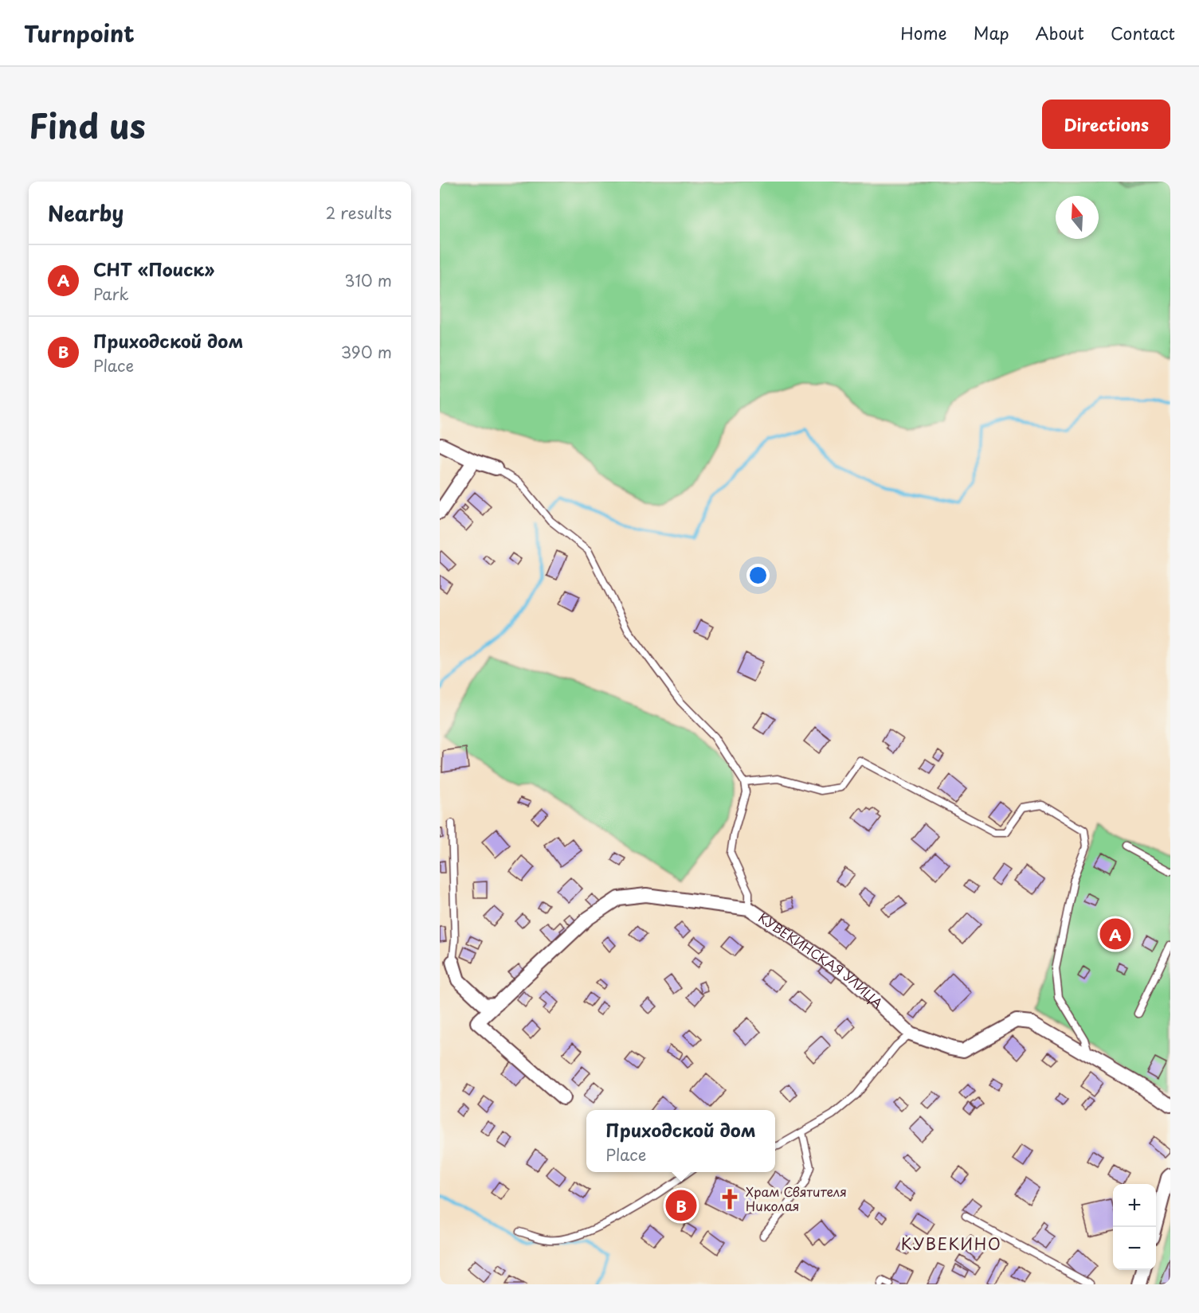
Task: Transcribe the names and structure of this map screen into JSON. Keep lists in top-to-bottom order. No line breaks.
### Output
{"streets":{"street":["КУВЕКИНСКАЯ УЛИЦА"]},"districts":["КУВЕКИНО"],"places":{"church":["Храм Святителя Николая"]},"north":"top","page":{"header":"Turnpoint","nav":["Home","Map","About","Contact"],"title":"Find us","buttons":"Directions","heading":["Nearby","2 results"],"list":[{"mark":"A","name":"СНТ «Поиск»","note":"Park","value":"310 m"},{"mark":"B","name":"Приходской дом","note":"Place","value":"390 m"}],"pins":["A","B"],"popup":["Приходской дом","Place"],"map_buttons":["+","−"]}}
